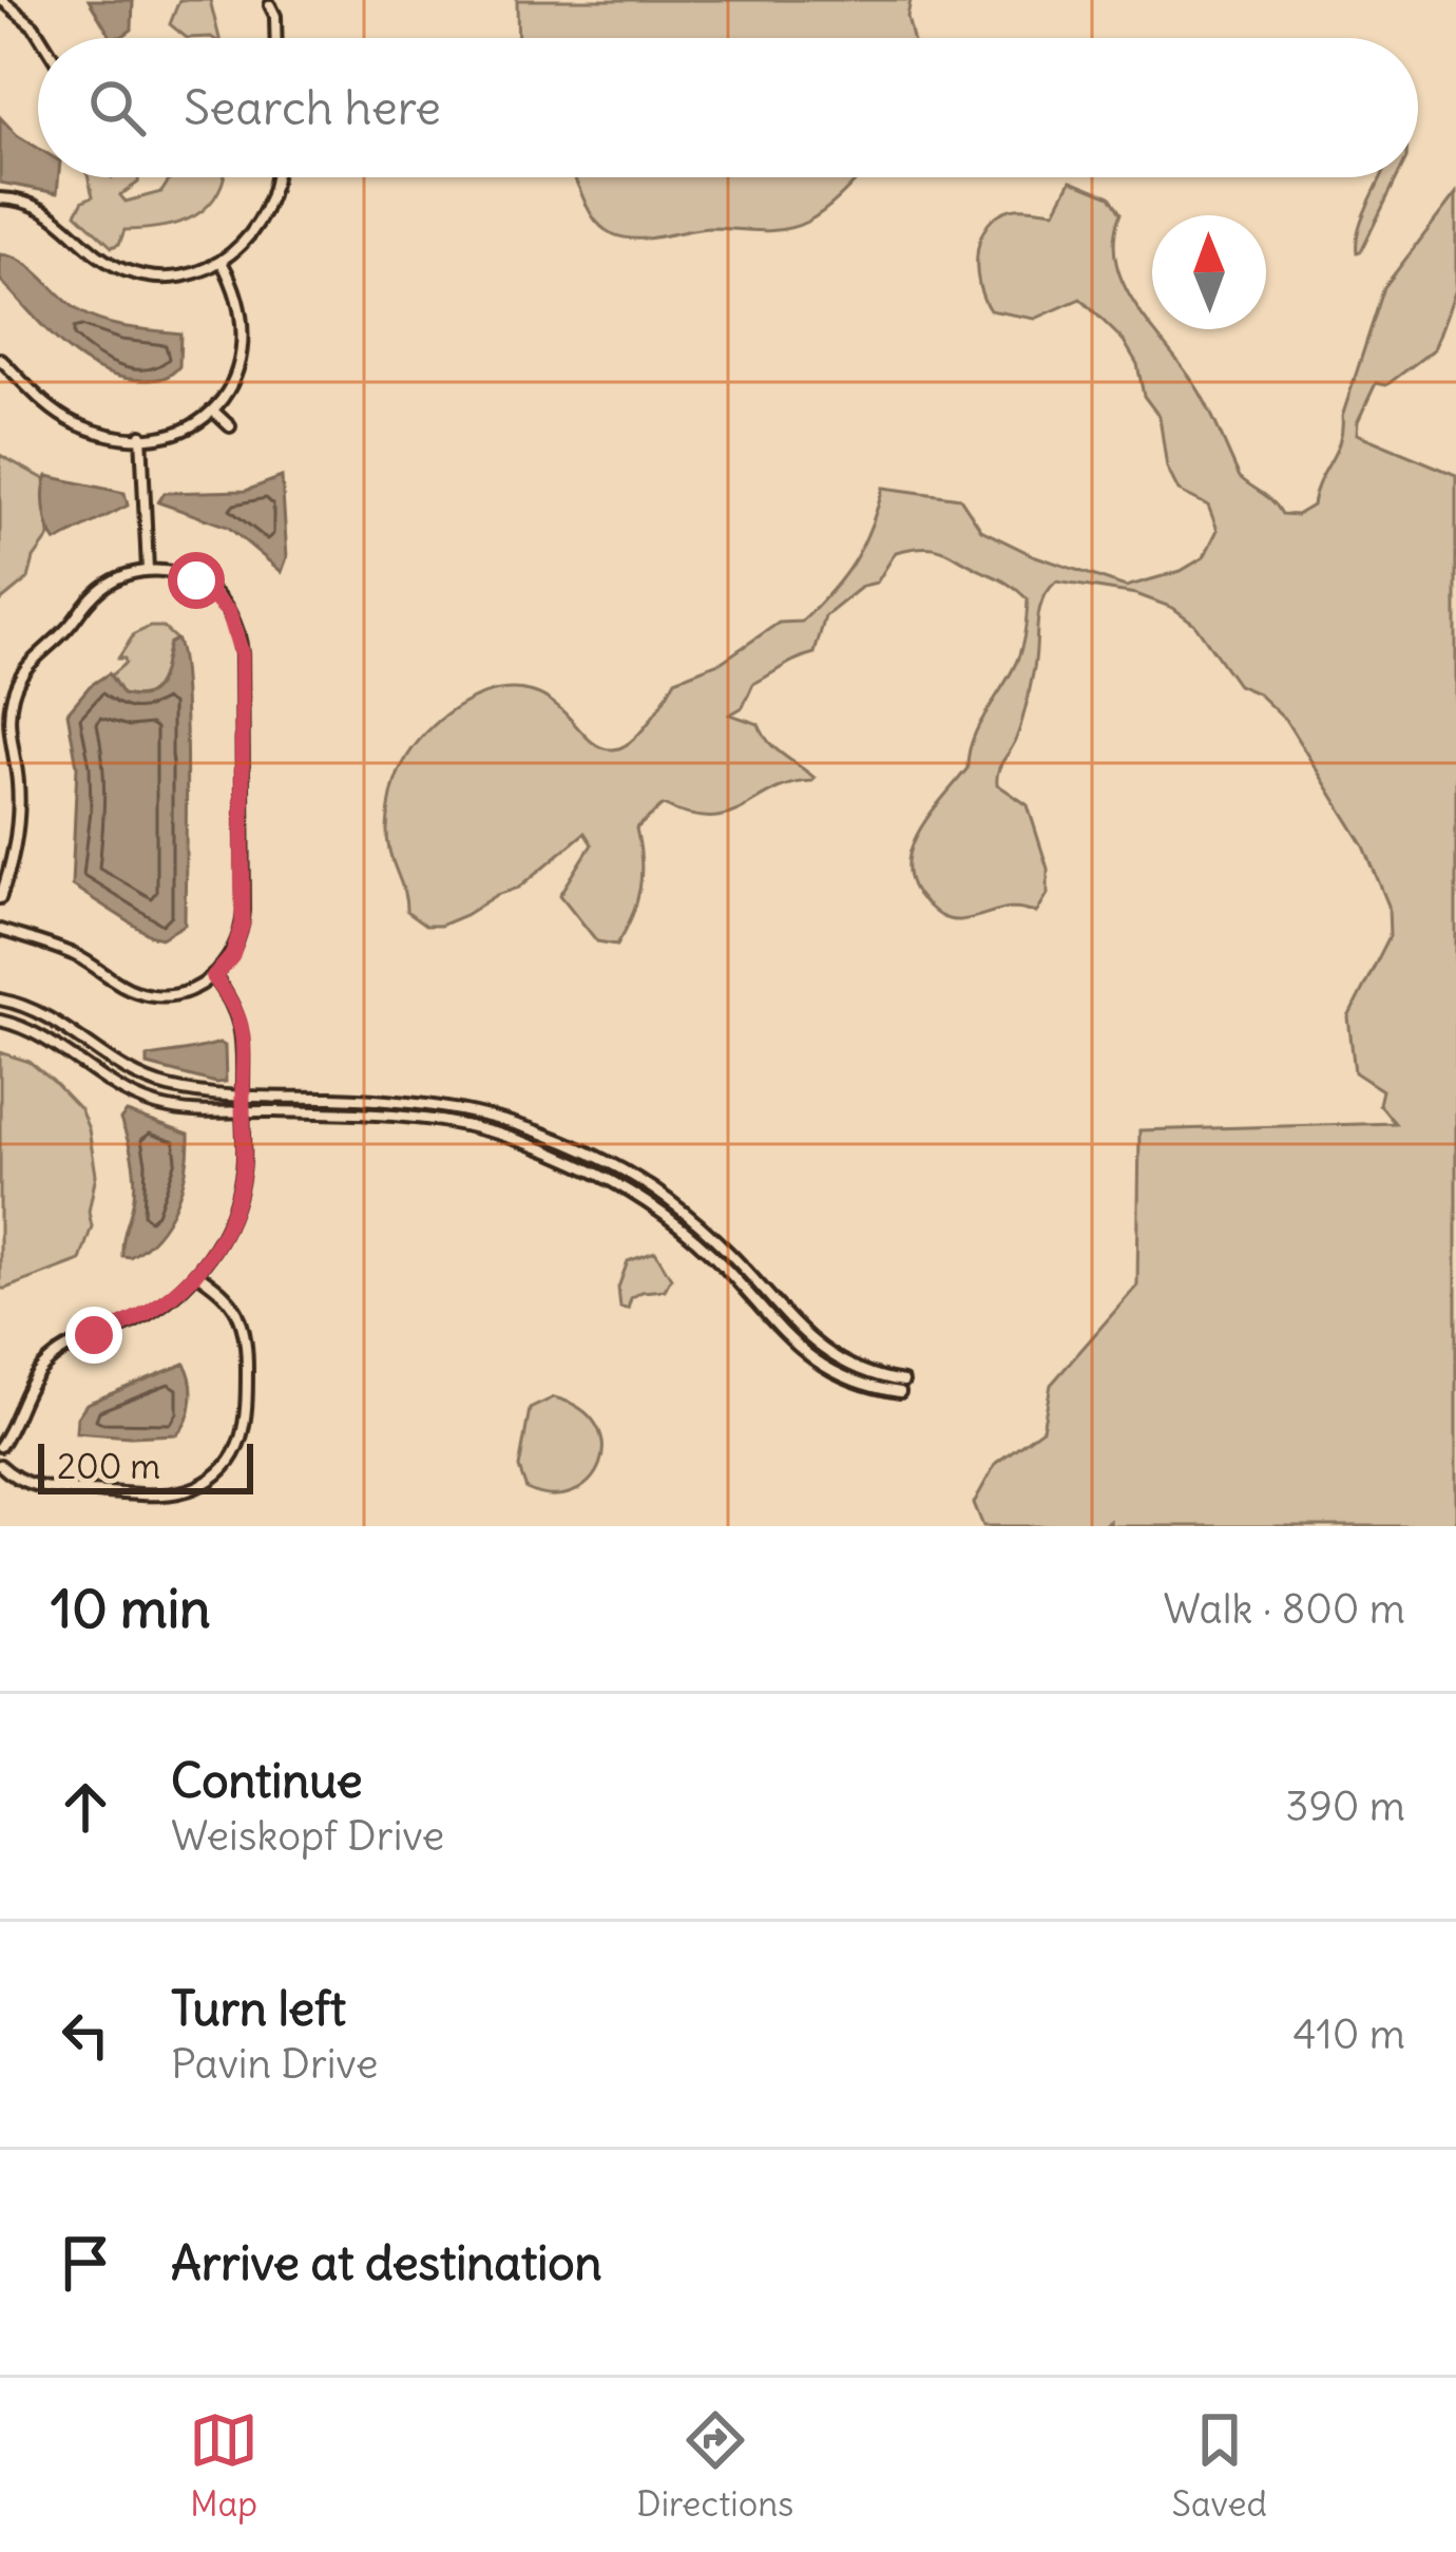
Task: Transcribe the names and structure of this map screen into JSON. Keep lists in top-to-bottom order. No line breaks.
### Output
{"scale_bar":"200 m","north":"top","page":{"search":"Search here","scale":"200 m","heading":["10 min","Walk · 800 m"],"list":[["Continue","Weiskopf Drive","390 m"],["Turn left","Pavin Drive","410 m"],"Arrive at destination"],"nav":["Map","Directions","Saved"]}}
